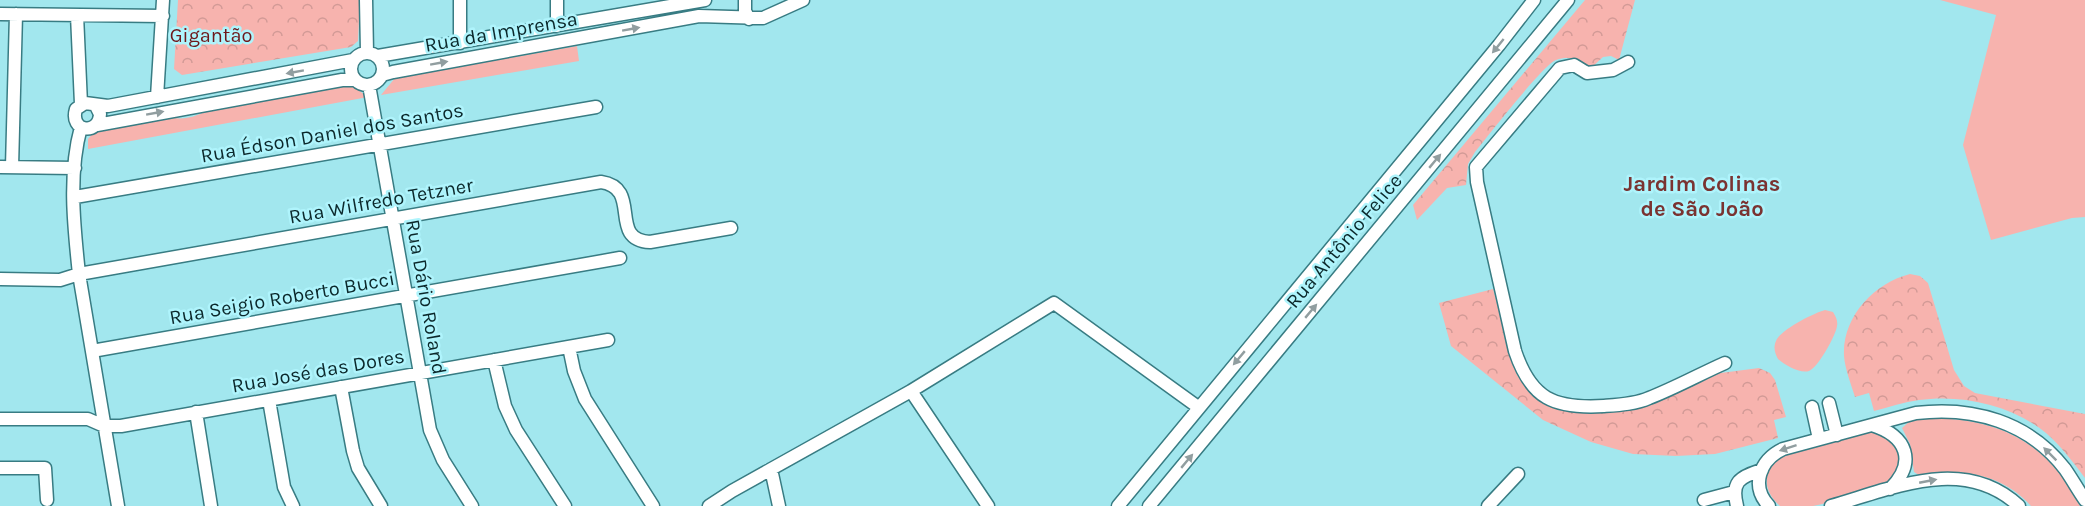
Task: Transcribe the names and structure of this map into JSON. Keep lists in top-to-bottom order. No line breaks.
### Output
{"streets":{"street":["Rua da Imprensa","Rua Édson Daniel dos Santos","Rua Wilfredo Tetzner","Rua Antônio Felice","Rua Dário Roland","Rua Seigio Roberto Bucci","Rua José das Dores"]},"crossings":[["Rua da Imprensa","Rua Dário Roland"],["Rua Édson Daniel dos Santos","Rua Dário Roland"],["Rua Wilfredo Tetzner","Rua Dário Roland"],["Rua Dário Roland","Rua Seigio Roberto Bucci"],["Rua Dário Roland","Rua José das Dores"]],"districts":["Jardim Colinas de São João"],"parks":["Gigantão"]}
